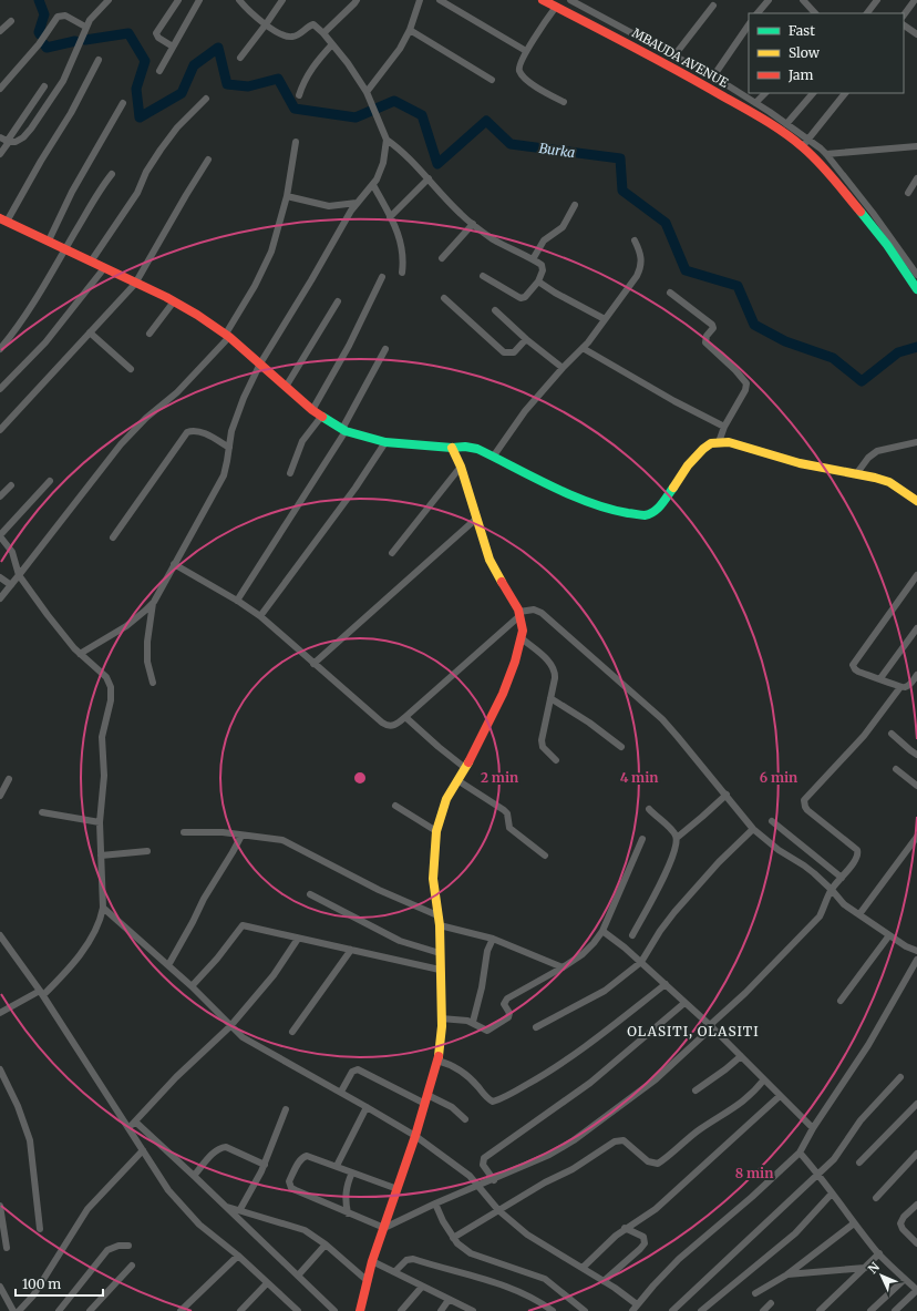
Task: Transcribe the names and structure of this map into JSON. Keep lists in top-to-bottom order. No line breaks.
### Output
{"streets":{"street":["MBAUDA AVENUE"]},"districts":["OLASITI, OLASITI"],"water":["Burka"],"legend":["Fast","Slow","Jam"],"scale_bar":"100 m","north":"top left","rings":["2 min","4 min","6 min","8 min"]}
